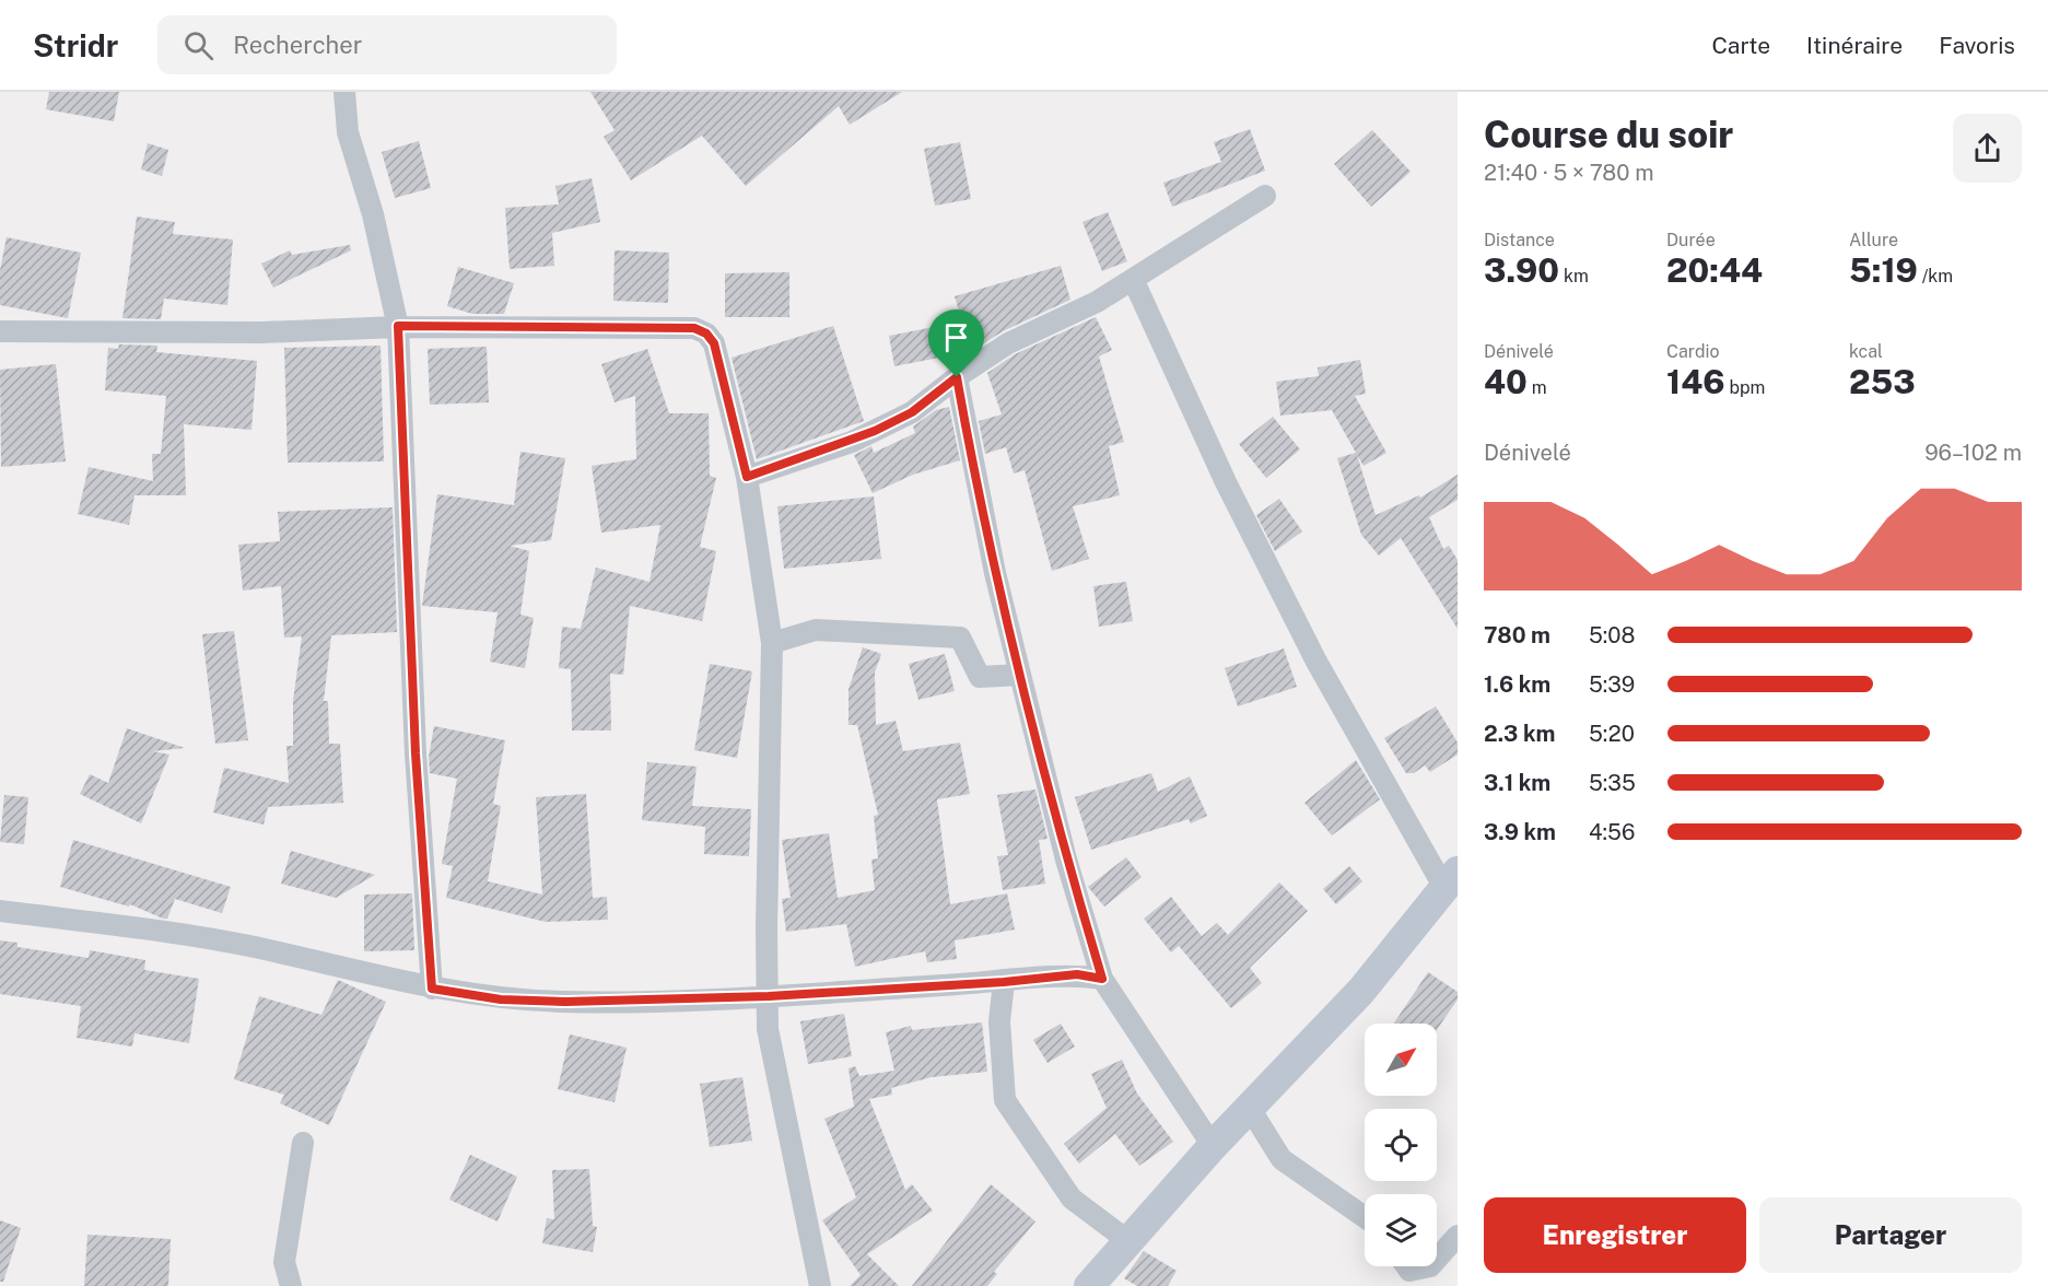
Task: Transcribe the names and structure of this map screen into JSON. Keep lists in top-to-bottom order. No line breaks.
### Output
{"north":"top right","page":{"header":"Stridr","search":"Rechercher","nav":["Carte","Itinéraire","Favoris"],"heading":["Course du soir","21:40 · 5 × 780 m"],"stats":[["Distance","3.90 km"],["Durée","20:44"],["Allure","5:19 /km"],["Dénivelé","40 m"],["Cardio","146 bpm"],["kcal","253"]],"chart":["Dénivelé","96–102 m"],"list":[{"name":"780 m","note":"5:08"},{"name":"1.6 km","note":"5:39"},{"name":"2.3 km","note":"5:20"},{"name":"3.1 km","note":"5:35"},{"name":"3.9 km","note":"4:56"}],"buttons":["Enregistrer","Partager"]}}
